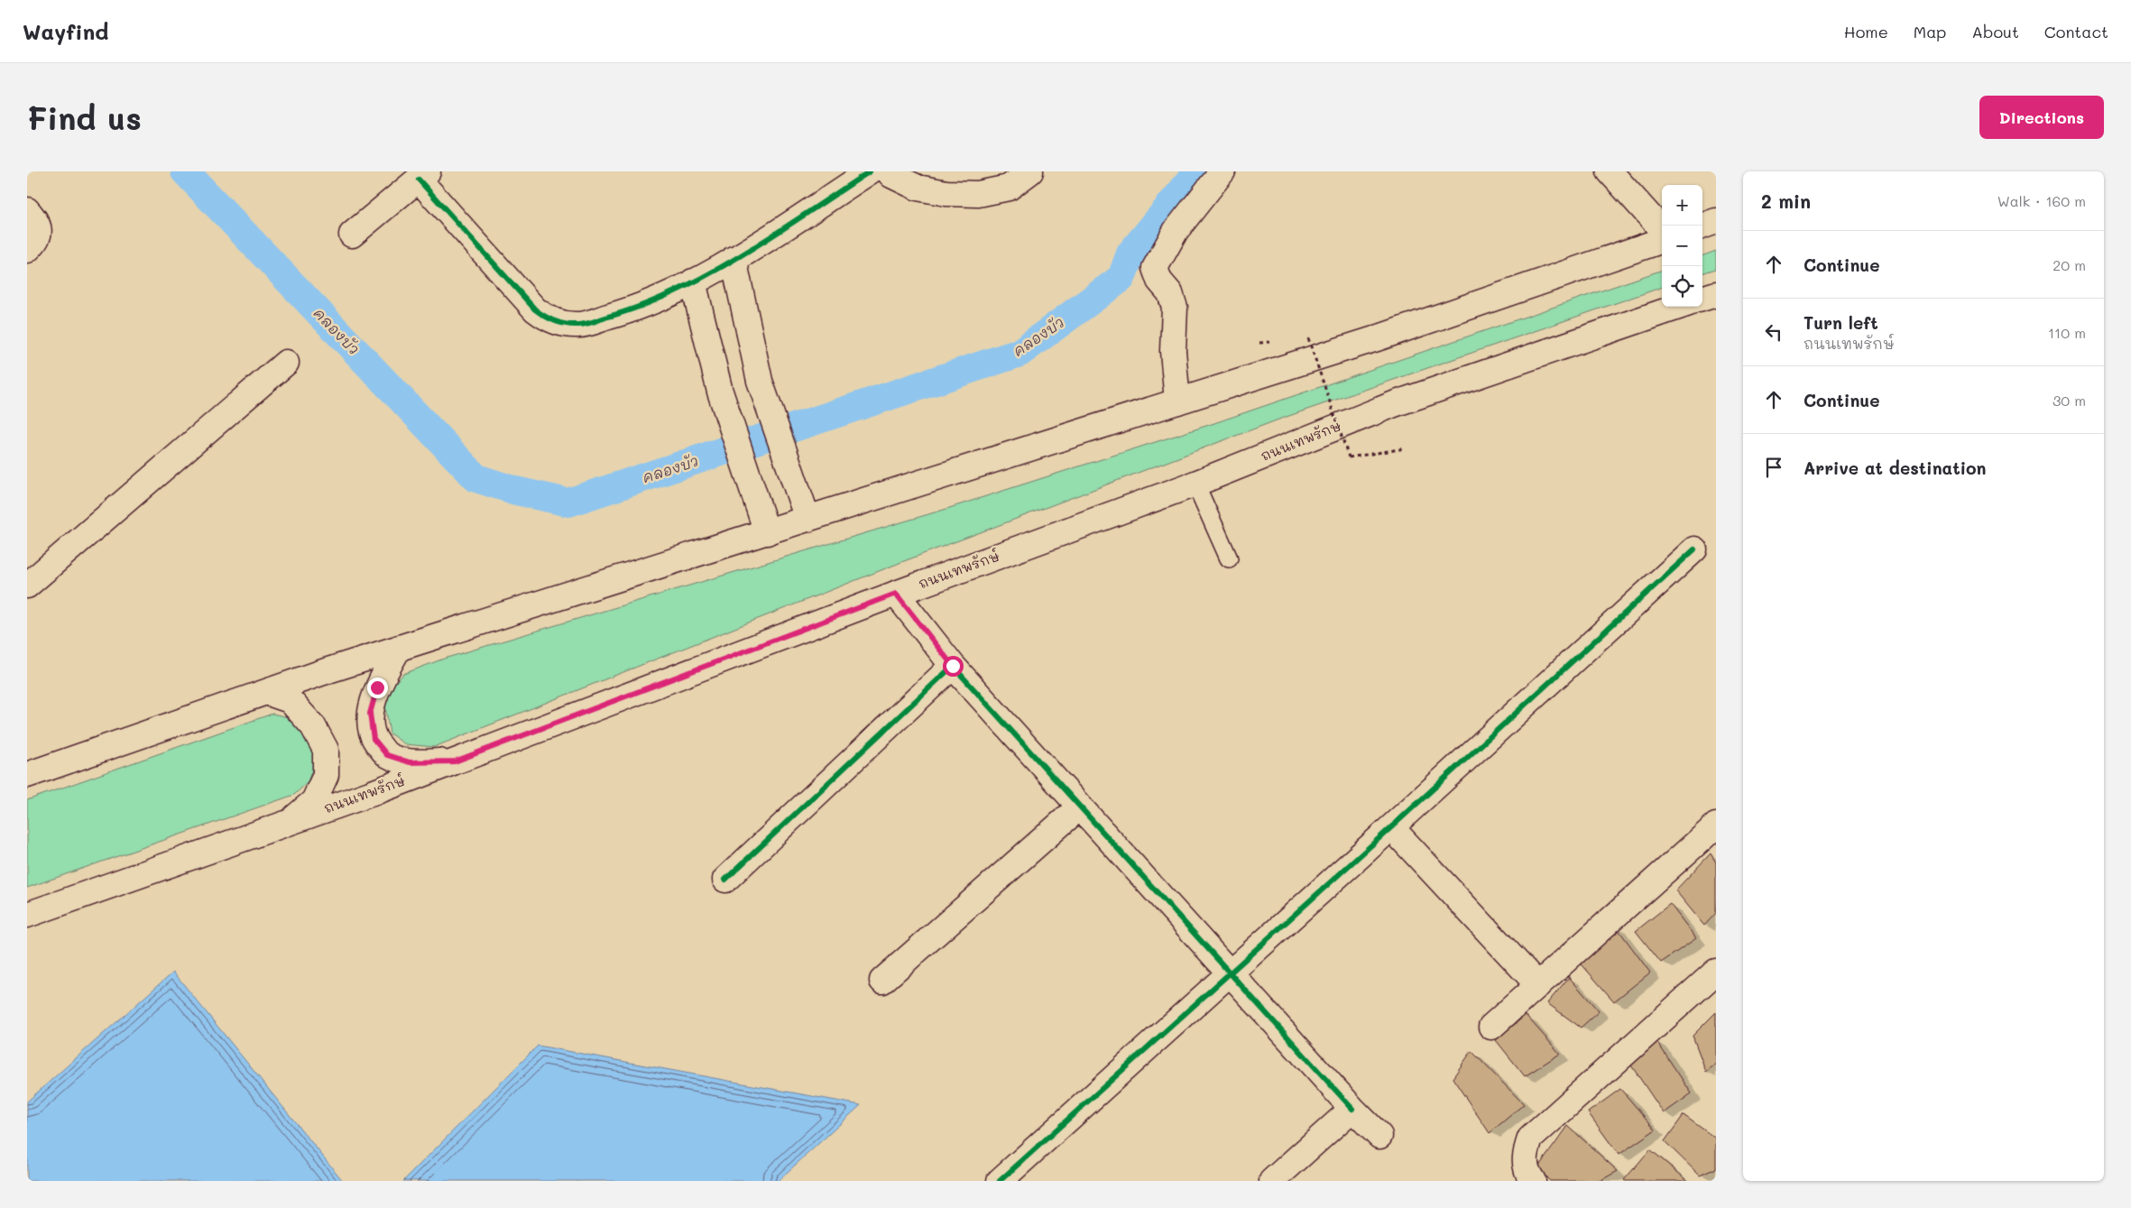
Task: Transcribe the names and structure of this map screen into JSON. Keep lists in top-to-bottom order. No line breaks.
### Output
{"streets":{"street":["ถนนเทพรักษ์"]},"water":["คลองบัว"],"page":{"header":"Wayfind","nav":["Home","Map","About","Contact"],"buttons":"Directions","title":"Find us","heading":["2 min","Walk · 160 m"],"map_buttons":["+","−"],"list":[["Continue","20 m"],["Turn left","ถนนเทพรักษ์","110 m"],["Continue","30 m"],"Arrive at destination"]}}
